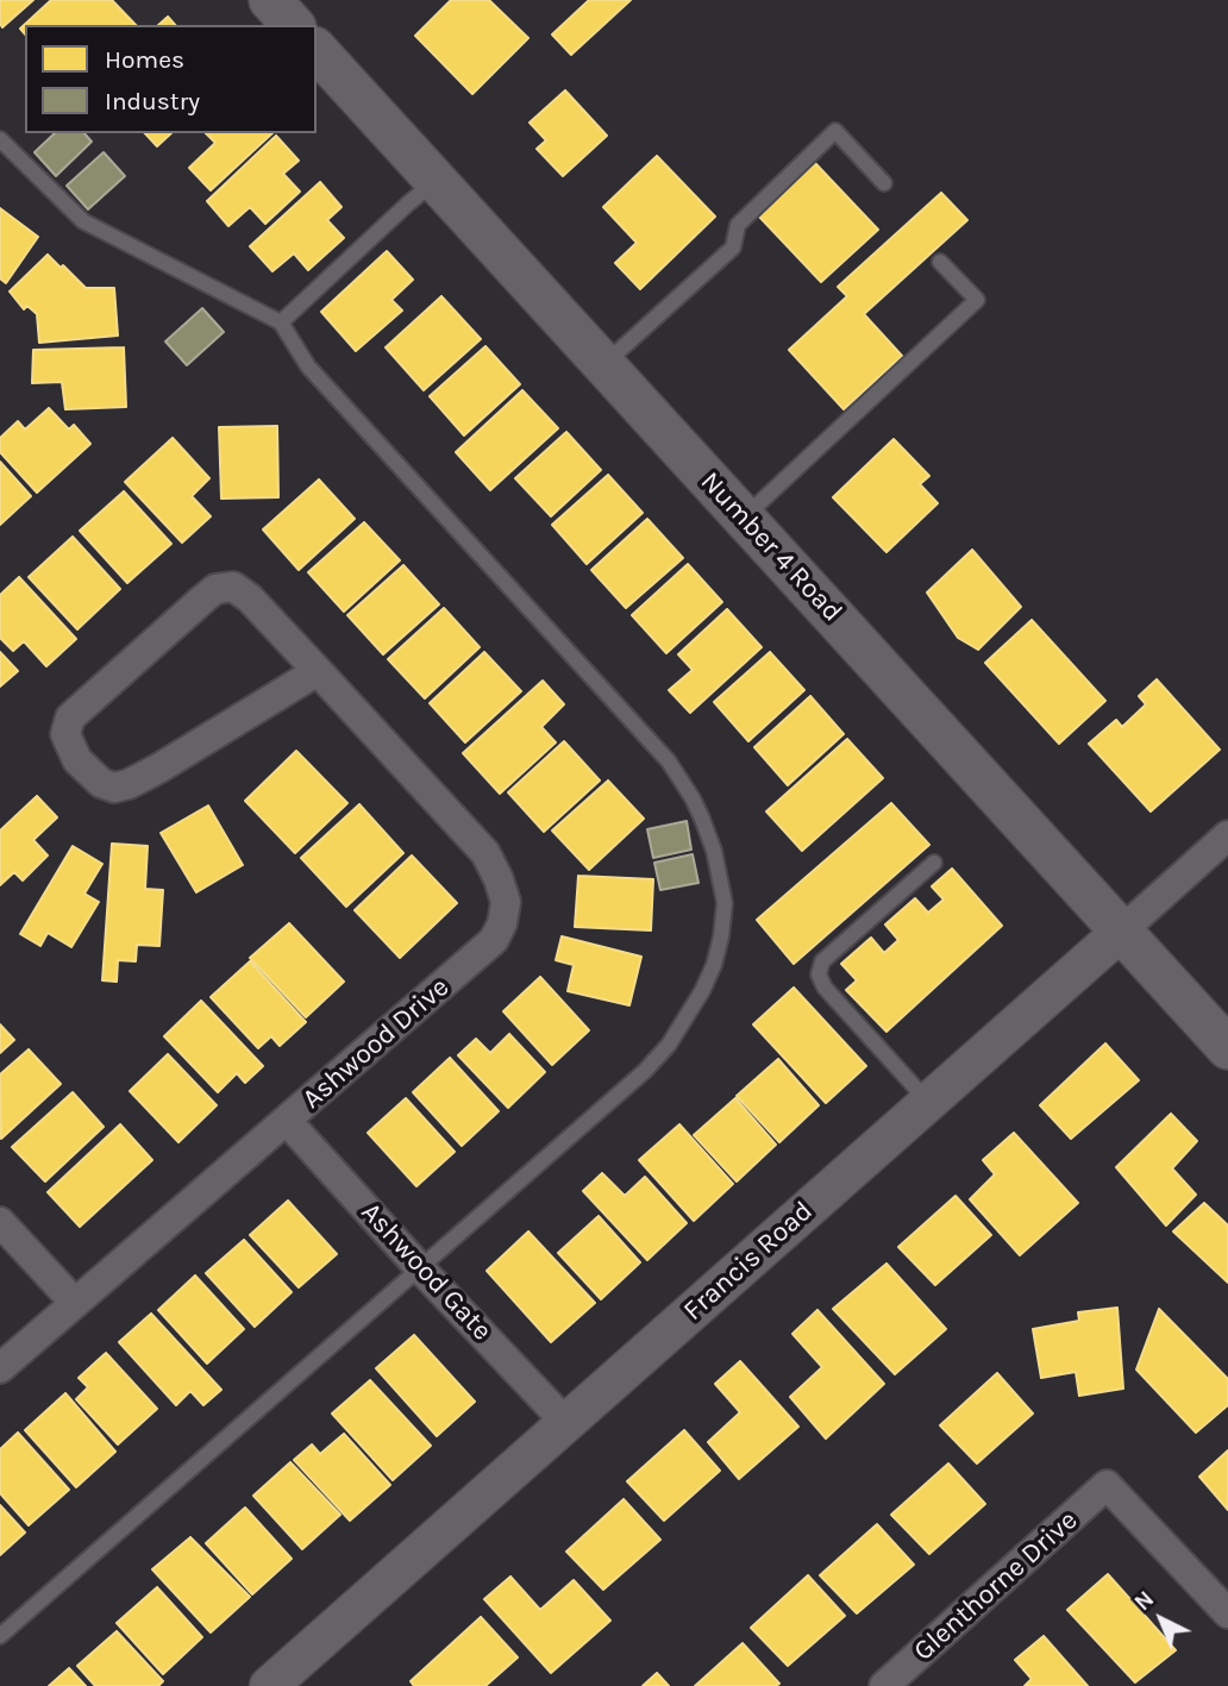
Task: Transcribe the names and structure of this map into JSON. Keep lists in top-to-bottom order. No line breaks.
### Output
{"streets":{"main road":["Number 4 Road"],"street":["Ashwood Drive","Francis Road","Ashwood Gate","Glenthorne Drive"]},"crossings":[["Number 4 Road","Francis Road"],["Ashwood Drive","Ashwood Gate"],["Francis Road","Ashwood Gate"]],"legend":["Homes","Industry"],"north":"top left"}
